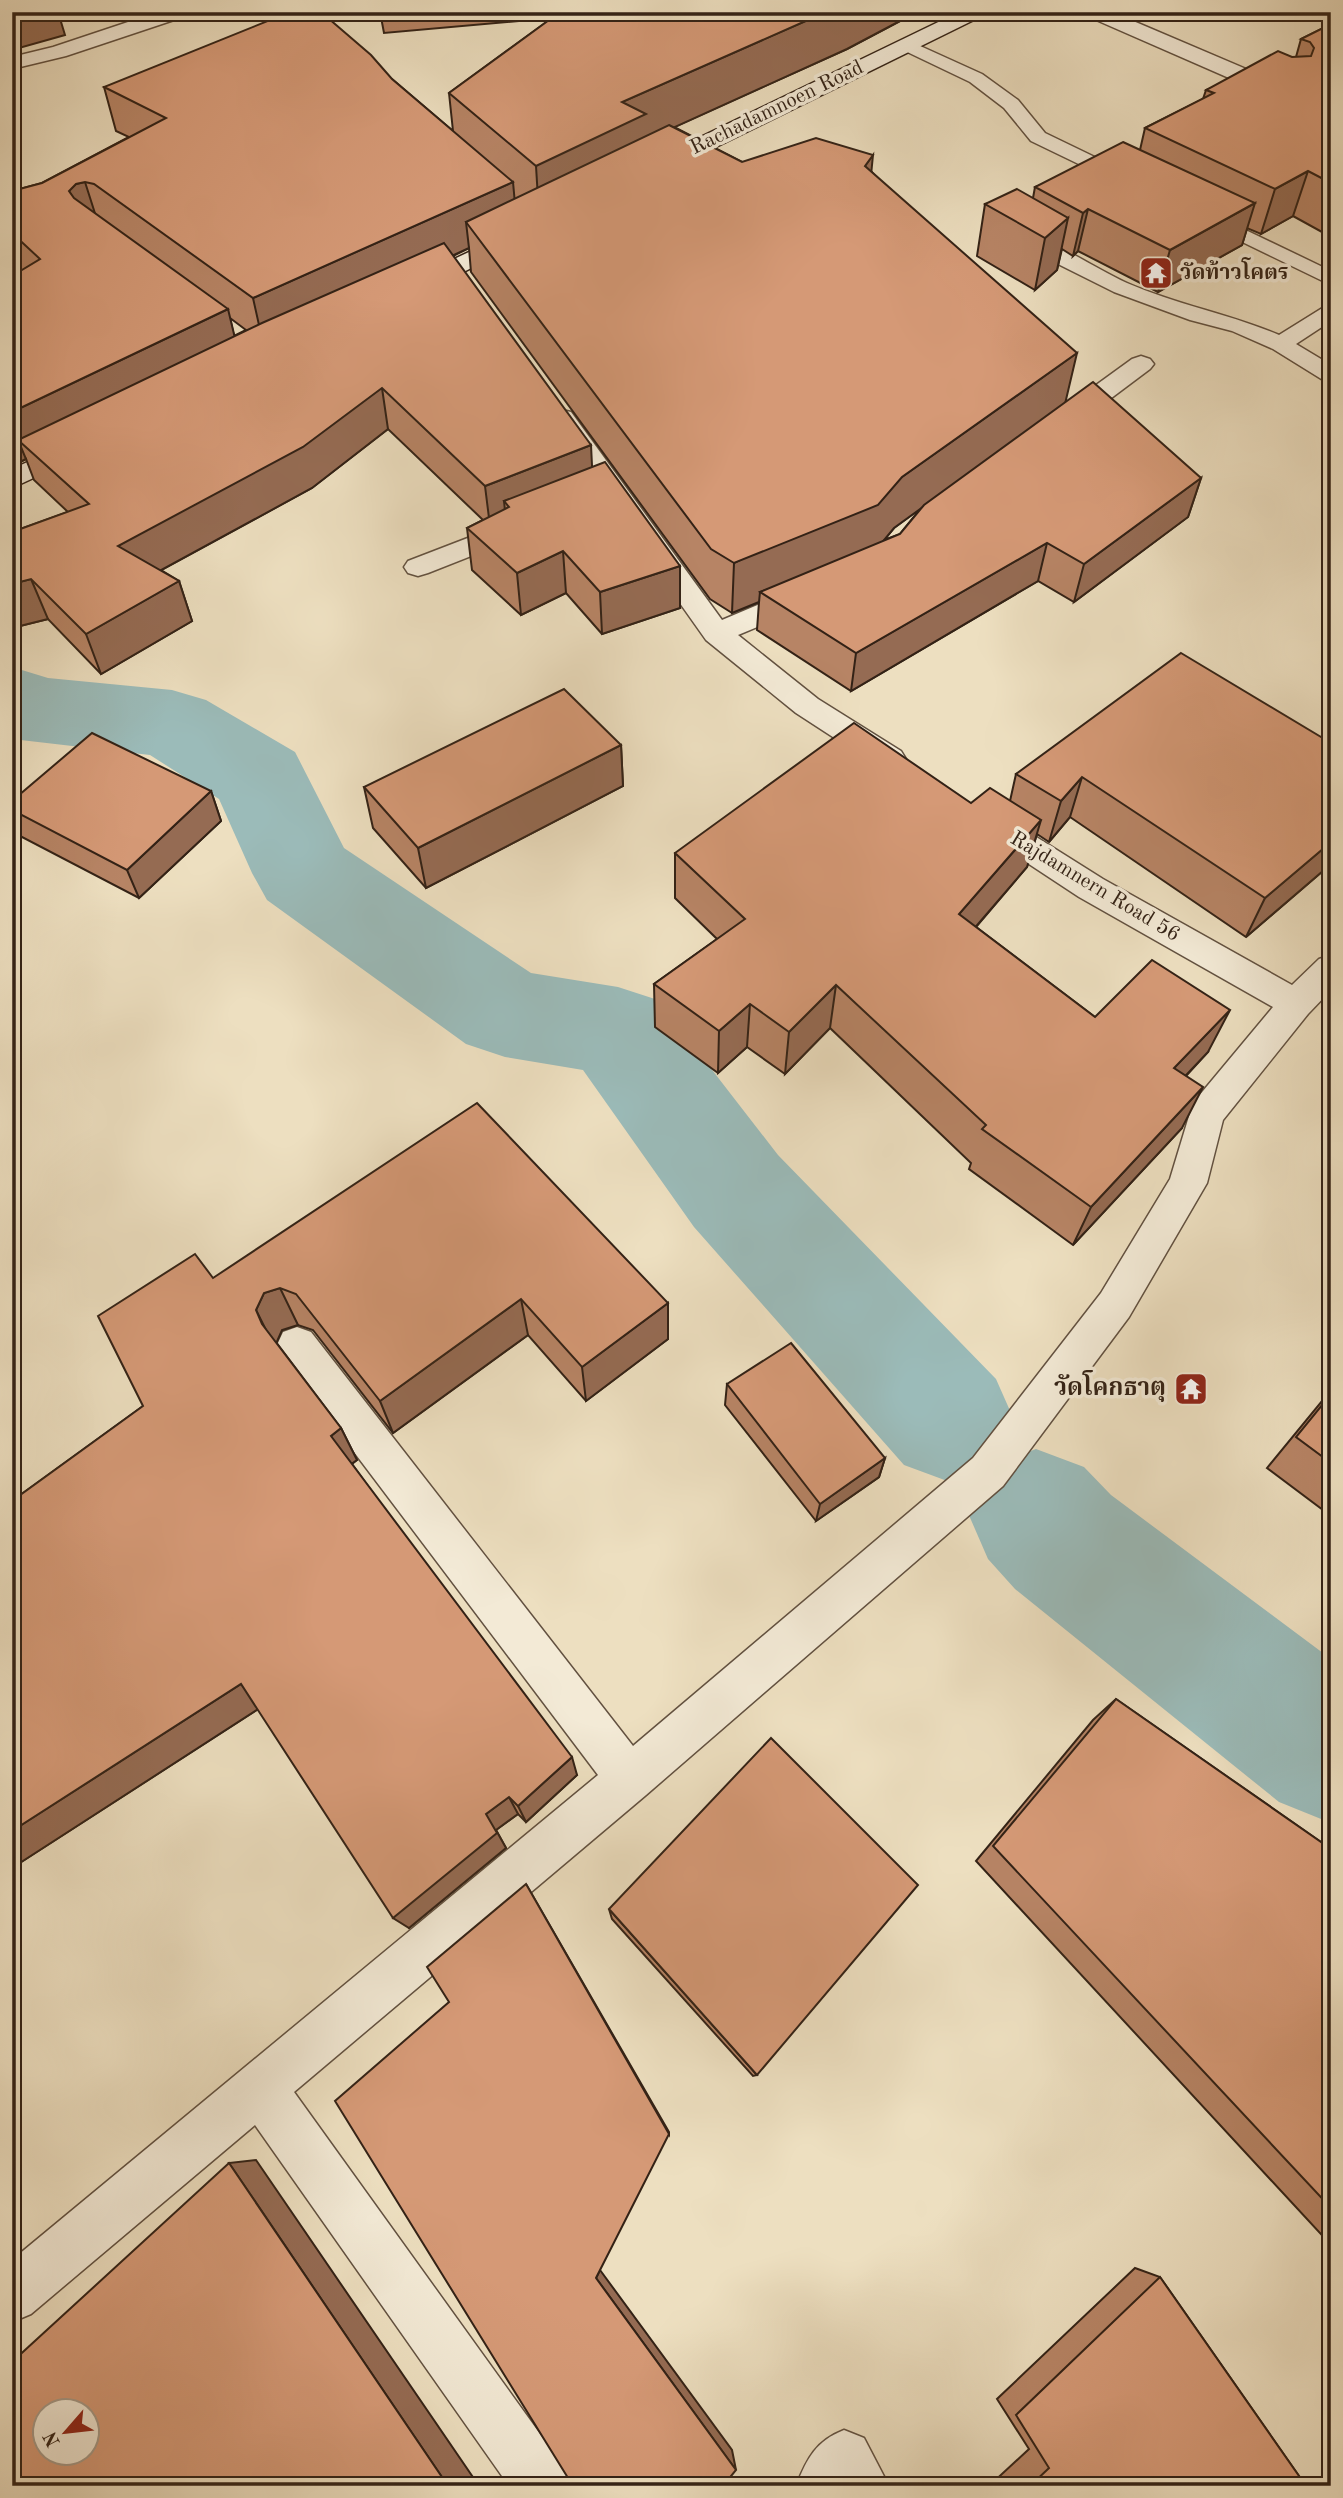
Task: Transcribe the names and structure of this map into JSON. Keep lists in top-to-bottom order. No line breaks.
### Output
{"streets":{"street":["Rachadamnoen Road","Rajdamnern Road 56"]},"places":{"temple":["วัดท้าวโคตร","วัดโคกธาตุ"]},"north":"bottom left"}
